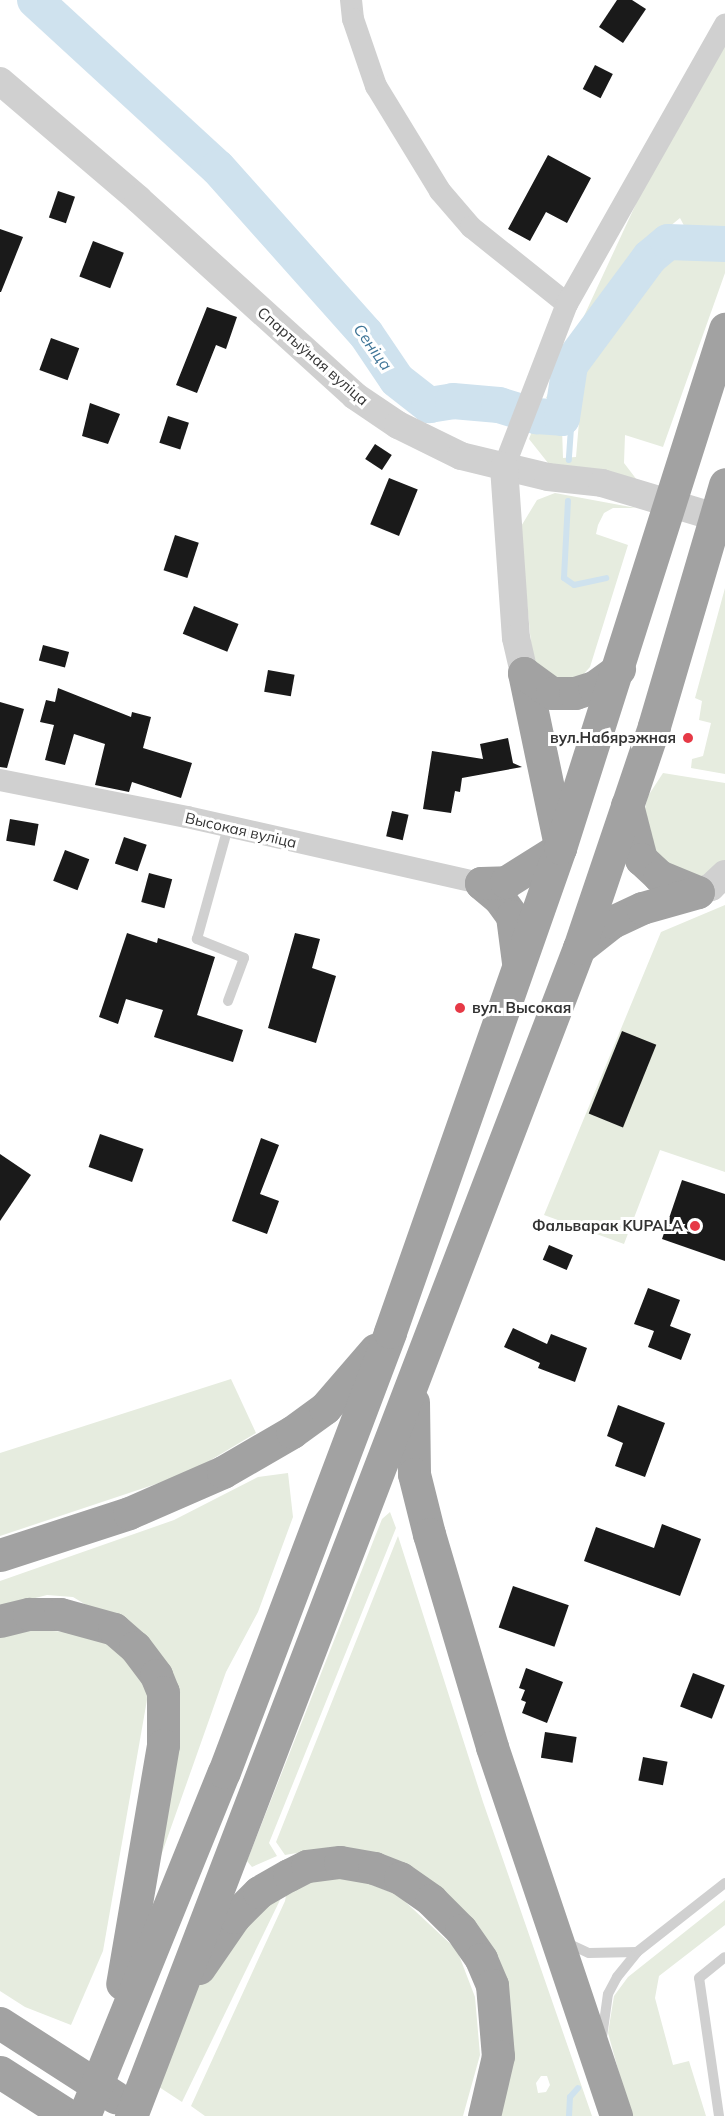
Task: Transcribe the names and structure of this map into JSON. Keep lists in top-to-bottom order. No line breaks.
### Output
{"streets":{"street":["Спартыўная вуліца","Высокая вуліца"]},"water":["Сеніца"],"places":["вул.Набярэжная","вул. Высокая","Фальварак KUPALA"]}
